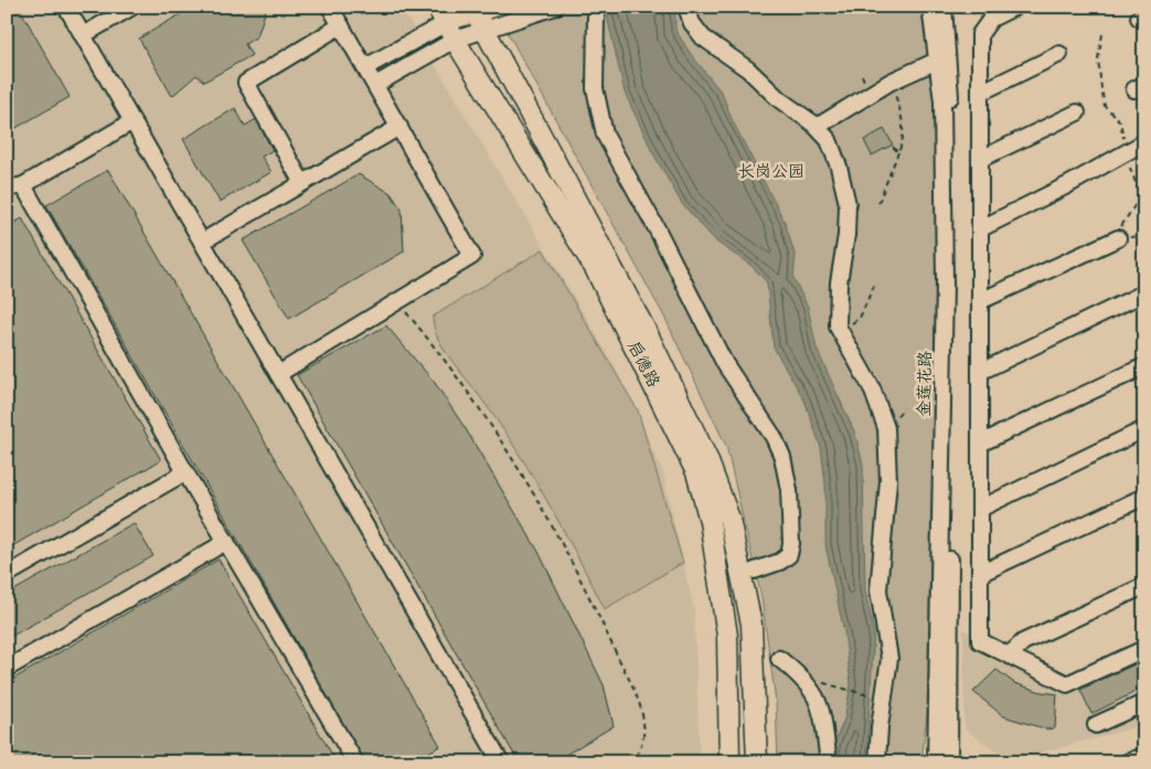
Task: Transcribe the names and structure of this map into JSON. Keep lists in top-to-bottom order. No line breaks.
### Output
{"streets":{"main road":["启德路"],"street":["金莲花路"]},"parks":["长岗公园"]}
